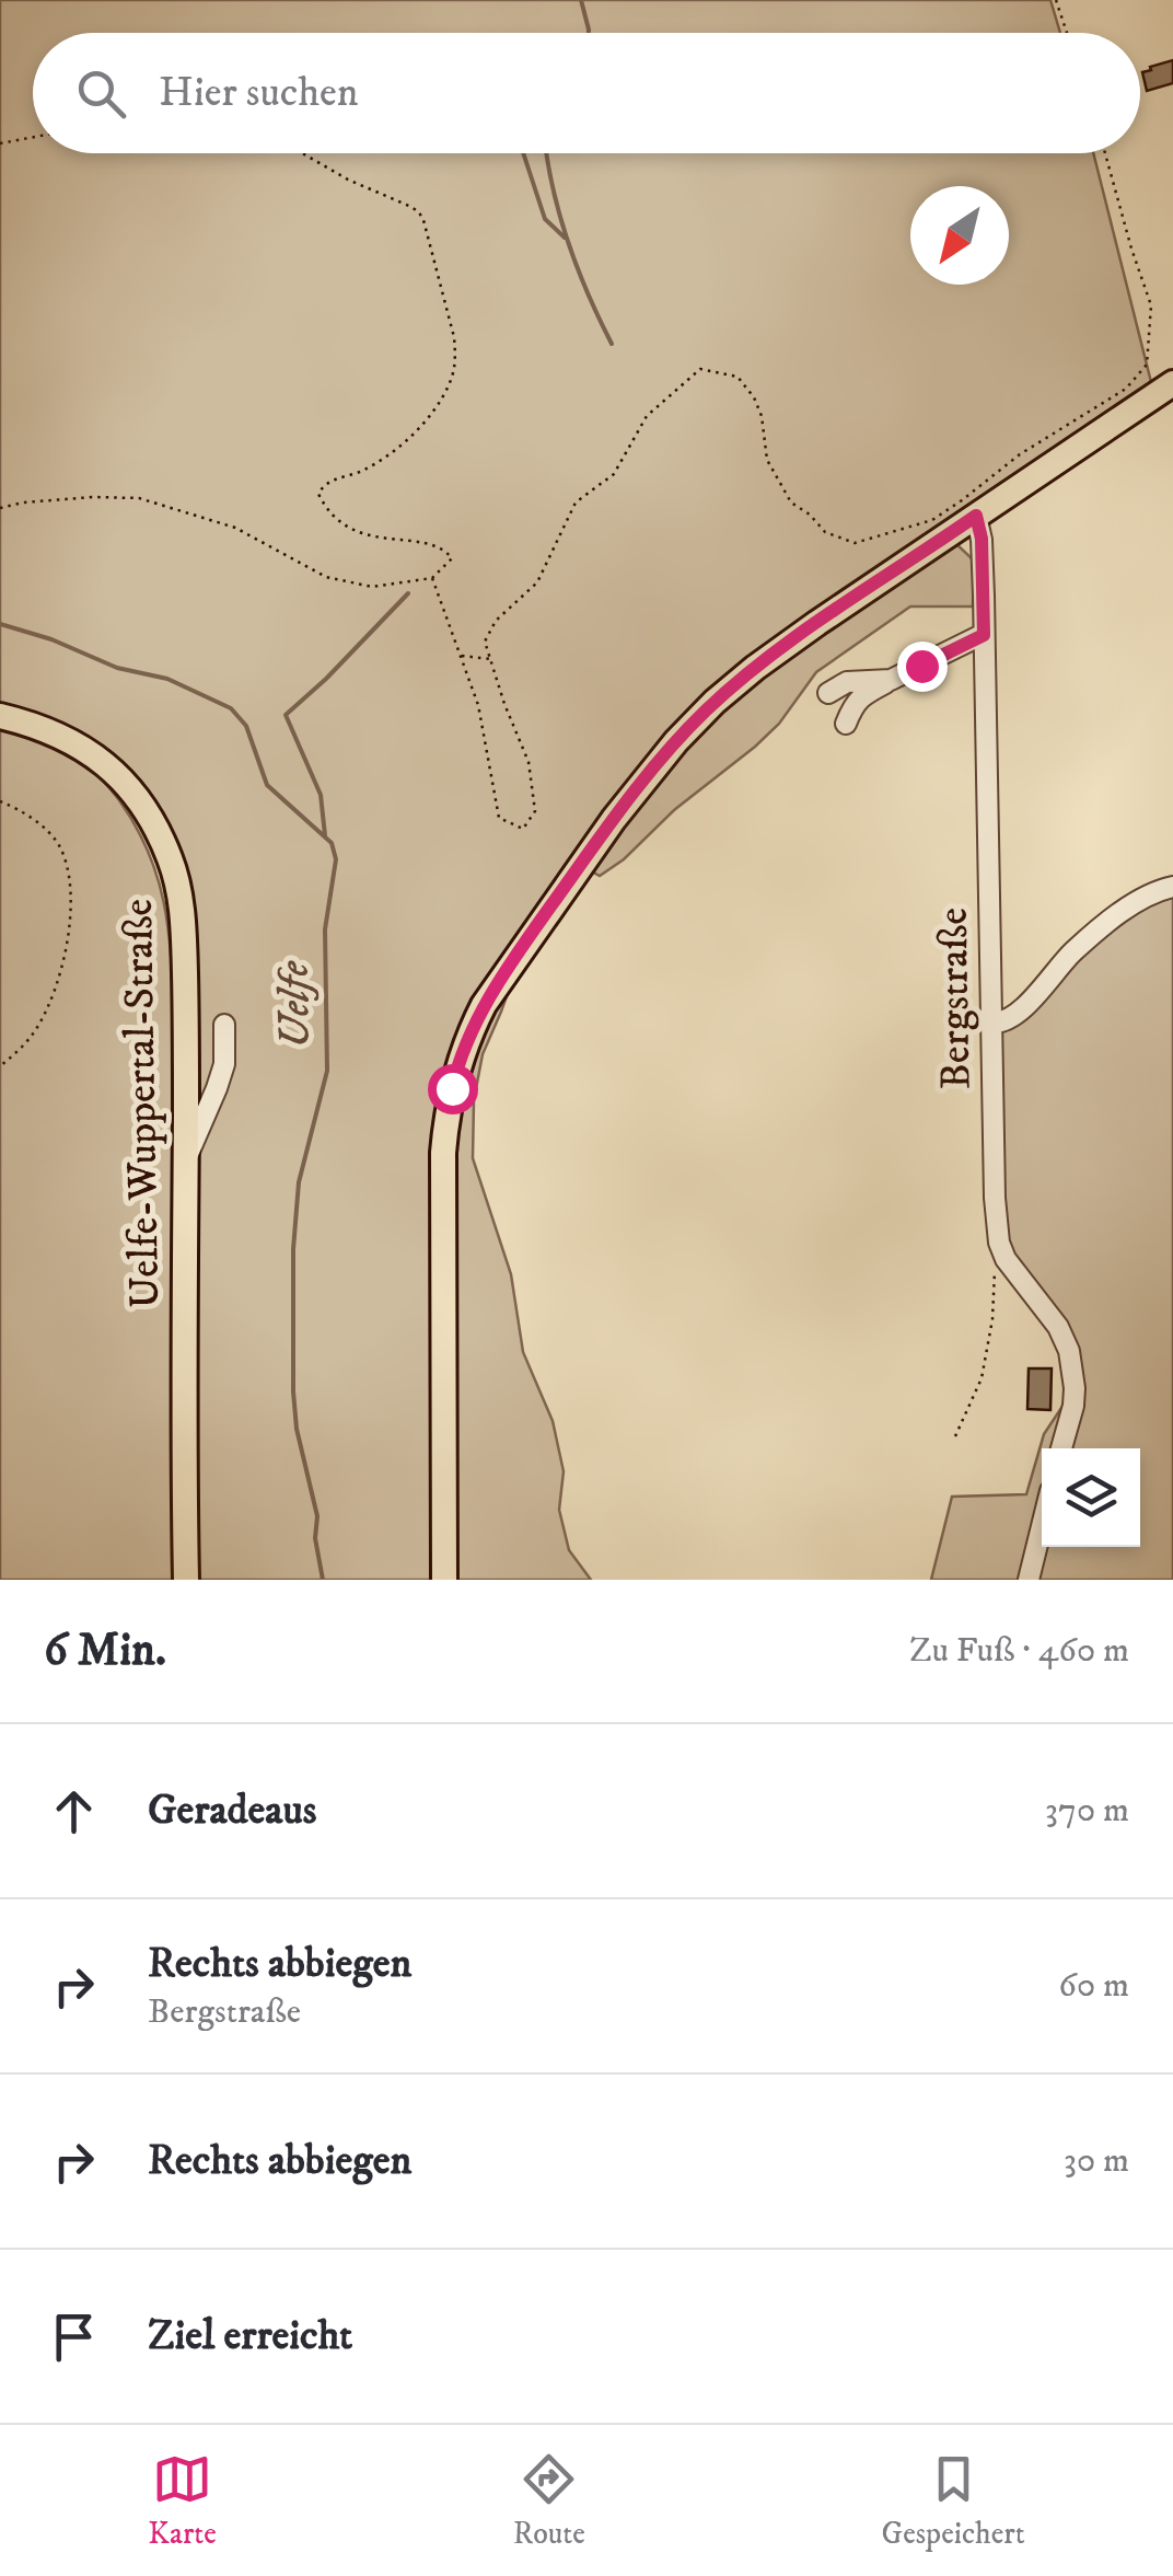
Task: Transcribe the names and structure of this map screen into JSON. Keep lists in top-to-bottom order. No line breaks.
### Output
{"streets":{"main road":["Uelfe-Wuppertal-Straße"],"street":["Bergstraße"]},"water":["Uelfe"],"north":"bottom left","page":{"search":"Hier suchen","heading":["6 Min.","Zu Fuß · 460 m"],"list":[["Geradeaus","370 m"],["Rechts abbiegen","Bergstraße","60 m"],["Rechts abbiegen","30 m"],"Ziel erreicht"],"nav":["Karte","Route","Gespeichert"]}}
